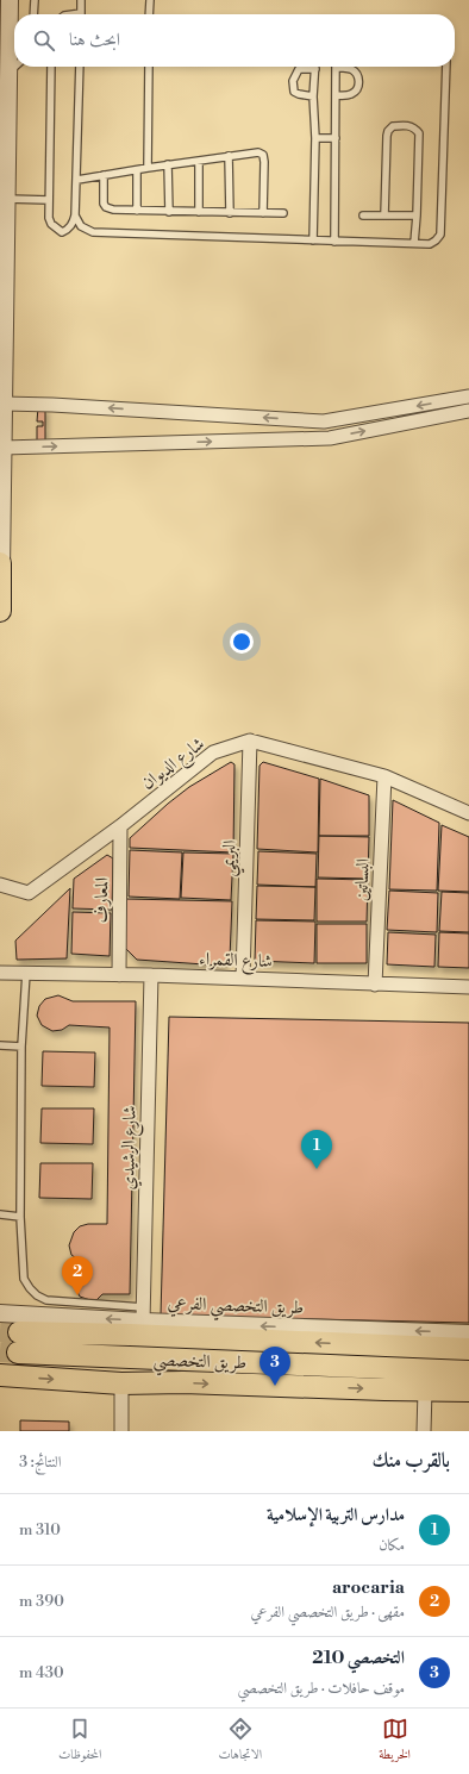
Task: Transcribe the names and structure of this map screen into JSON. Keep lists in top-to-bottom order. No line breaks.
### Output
{"streets":{"main road":["طريق التخصصي"],"street":["شارع الديوان","البريمي","البساتين","المعارف","شارع القمراء","شارع الرشيدي","طريق التخصصي الفرعي"]},"crossings":[["شارع الديوان","البريمي"],["شارع الديوان","المعارف"],["البريمي","شارع القمراء"],["البساتين","شارع القمراء"],["المعارف","شارع القمراء"],["شارع القمراء","شارع الرشيدي"],["شارع الرشيدي","طريق التخصصي الفرعي"]],"one_way":["طريق التخصصي الفرعي"],"page":{"search":"ابحث هنا","pins":["1","2","3"],"heading":["بالقرب منك","النتائج: 3"],"list":[{"mark":"1","name":"مدارس التربية الإسلامية","note":"مكان","value":"310 m"},{"mark":"2","name":"arocaria","note":"مقهى · طريق التخصصي الفرعي","value":"390 m"},{"mark":"3","name":"التخصصي 210","note":"موقف حافلات · طريق التخصصي","value":"430 m"}],"nav":["الخريطة","الاتجاهات","المحفوظات"]}}
